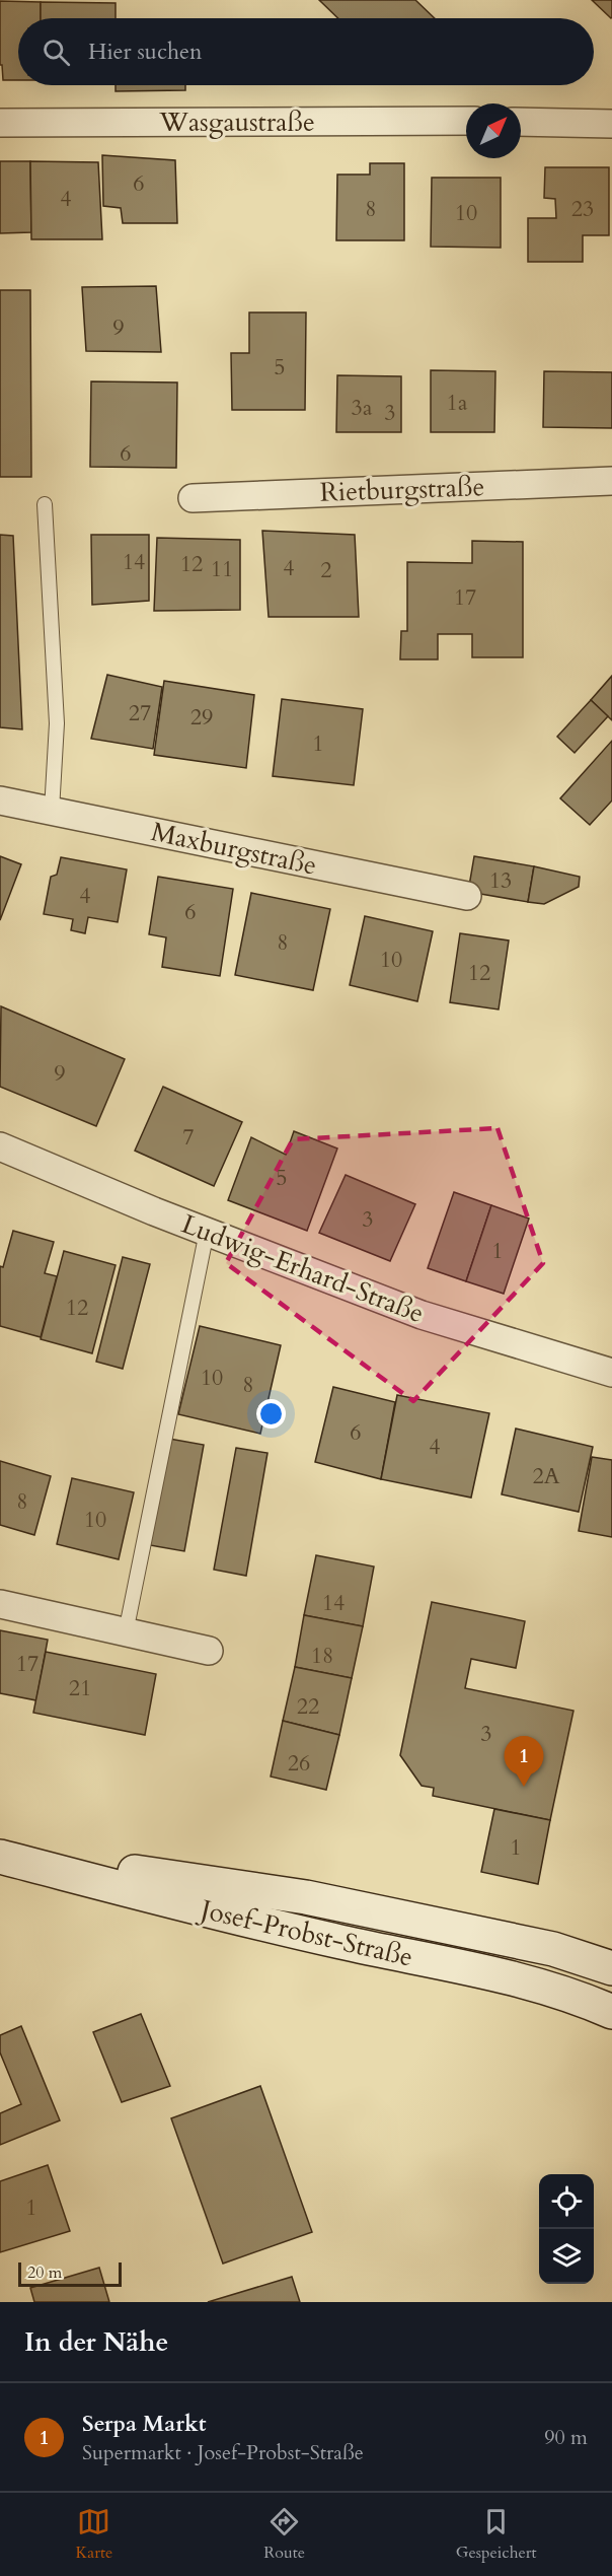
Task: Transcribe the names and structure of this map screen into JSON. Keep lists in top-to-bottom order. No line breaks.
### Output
{"streets":{"main road":["Josef-Probst-Straße"],"street":["Wasgaustraße","Rietburgstraße","Maxburgstraße","Ludwig-Erhard-Straße"]},"house_numbers":["6","4","8","23","10","9","5","1a","3a","3","6","14","12","4","11","2","17","27","29","1","13","4","6","8","10","12","9","7","5","3","1","12","10","8","6","4","2A","8","10","14","18","17","21","22","3","26","1","1"],"scale_bar":"20 m","north":"top right","page":{"search":"Hier suchen","pins":"1","scale":"20 m","heading":"In der Nähe","list":[{"mark":"1","name":"Serpa Markt","note":"Supermarkt · Josef-Probst-Straße","value":"90 m"}],"nav":["Karte","Route","Gespeichert"]}}
